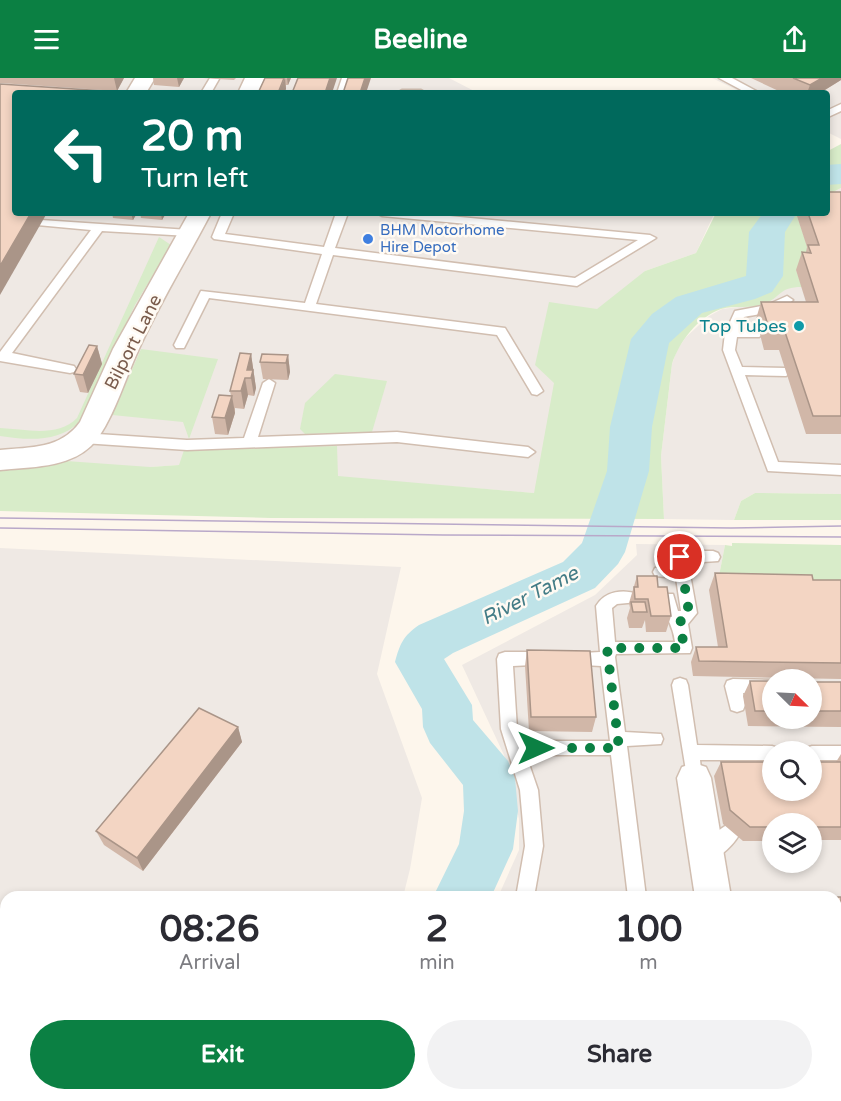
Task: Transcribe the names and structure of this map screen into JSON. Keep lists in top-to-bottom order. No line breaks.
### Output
{"streets":{"street":["Bilport Lane"]},"water":["River Tame"],"places":["BHM Motorhome Hire Depot","Top Tubes"],"north":"bottom right","page":{"header":"Beeline","turn":["20 m","Turn left"],"eta":["08:26","Arrival","2","min","100","m"],"buttons":["Exit","Share"]}}
